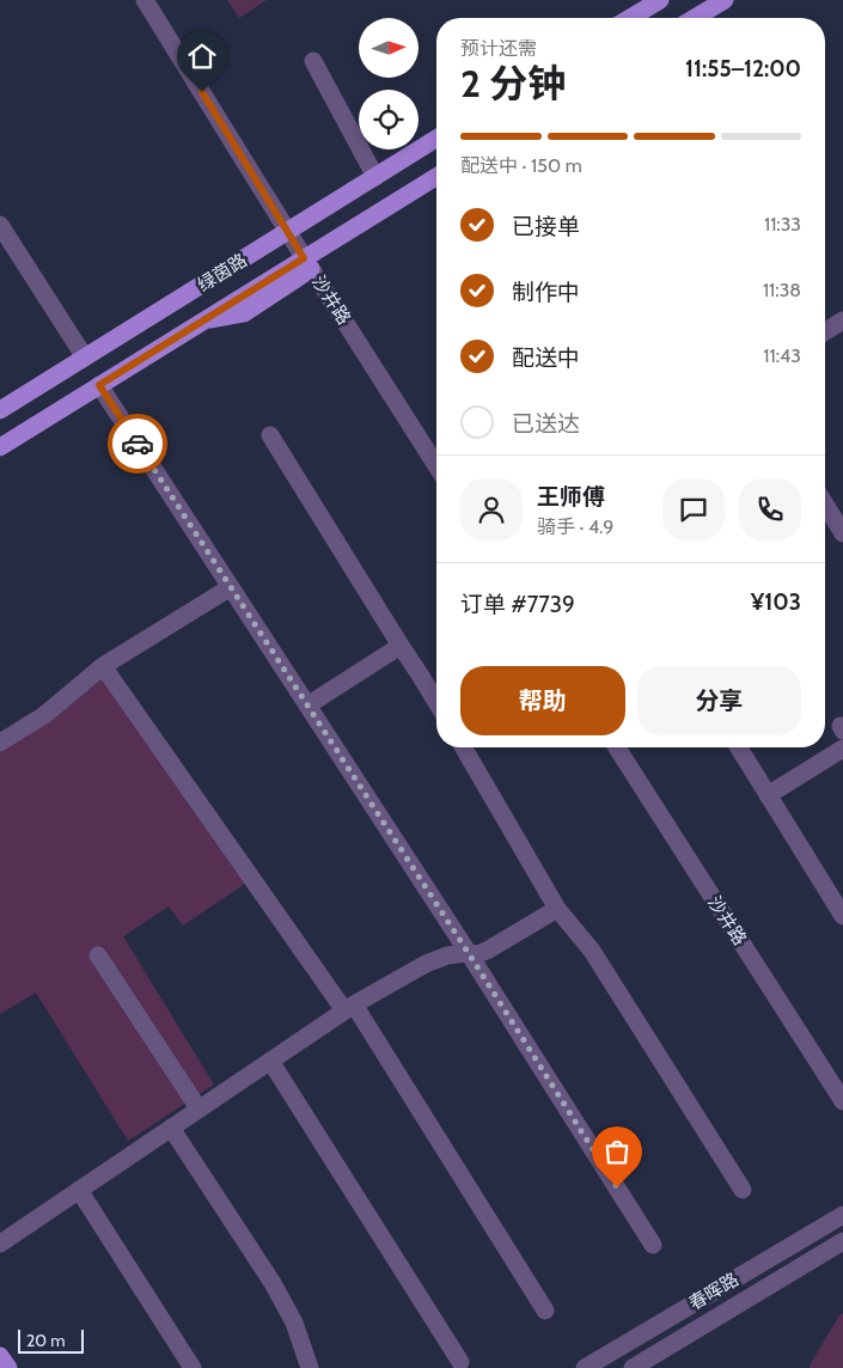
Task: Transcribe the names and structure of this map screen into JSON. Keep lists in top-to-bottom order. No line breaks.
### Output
{"streets":{"main road":["绿茵路"],"street":["沙井路","春晖路"]},"crossings":[["绿茵路","沙井路"]],"scale_bar":"20 m","north":"right","page":{"heading":["2 分钟","预计还需","11:55–12:00"],"panel":["王师傅","骑手 · 4.9","订单 #7739","¥103"],"bar":"配送中 · 150 m","list":[["已接单","11:33"],["制作中","11:38"],["配送中","11:43"],"已送达"],"buttons":["帮助","分享"],"scale":"20 m"}}
